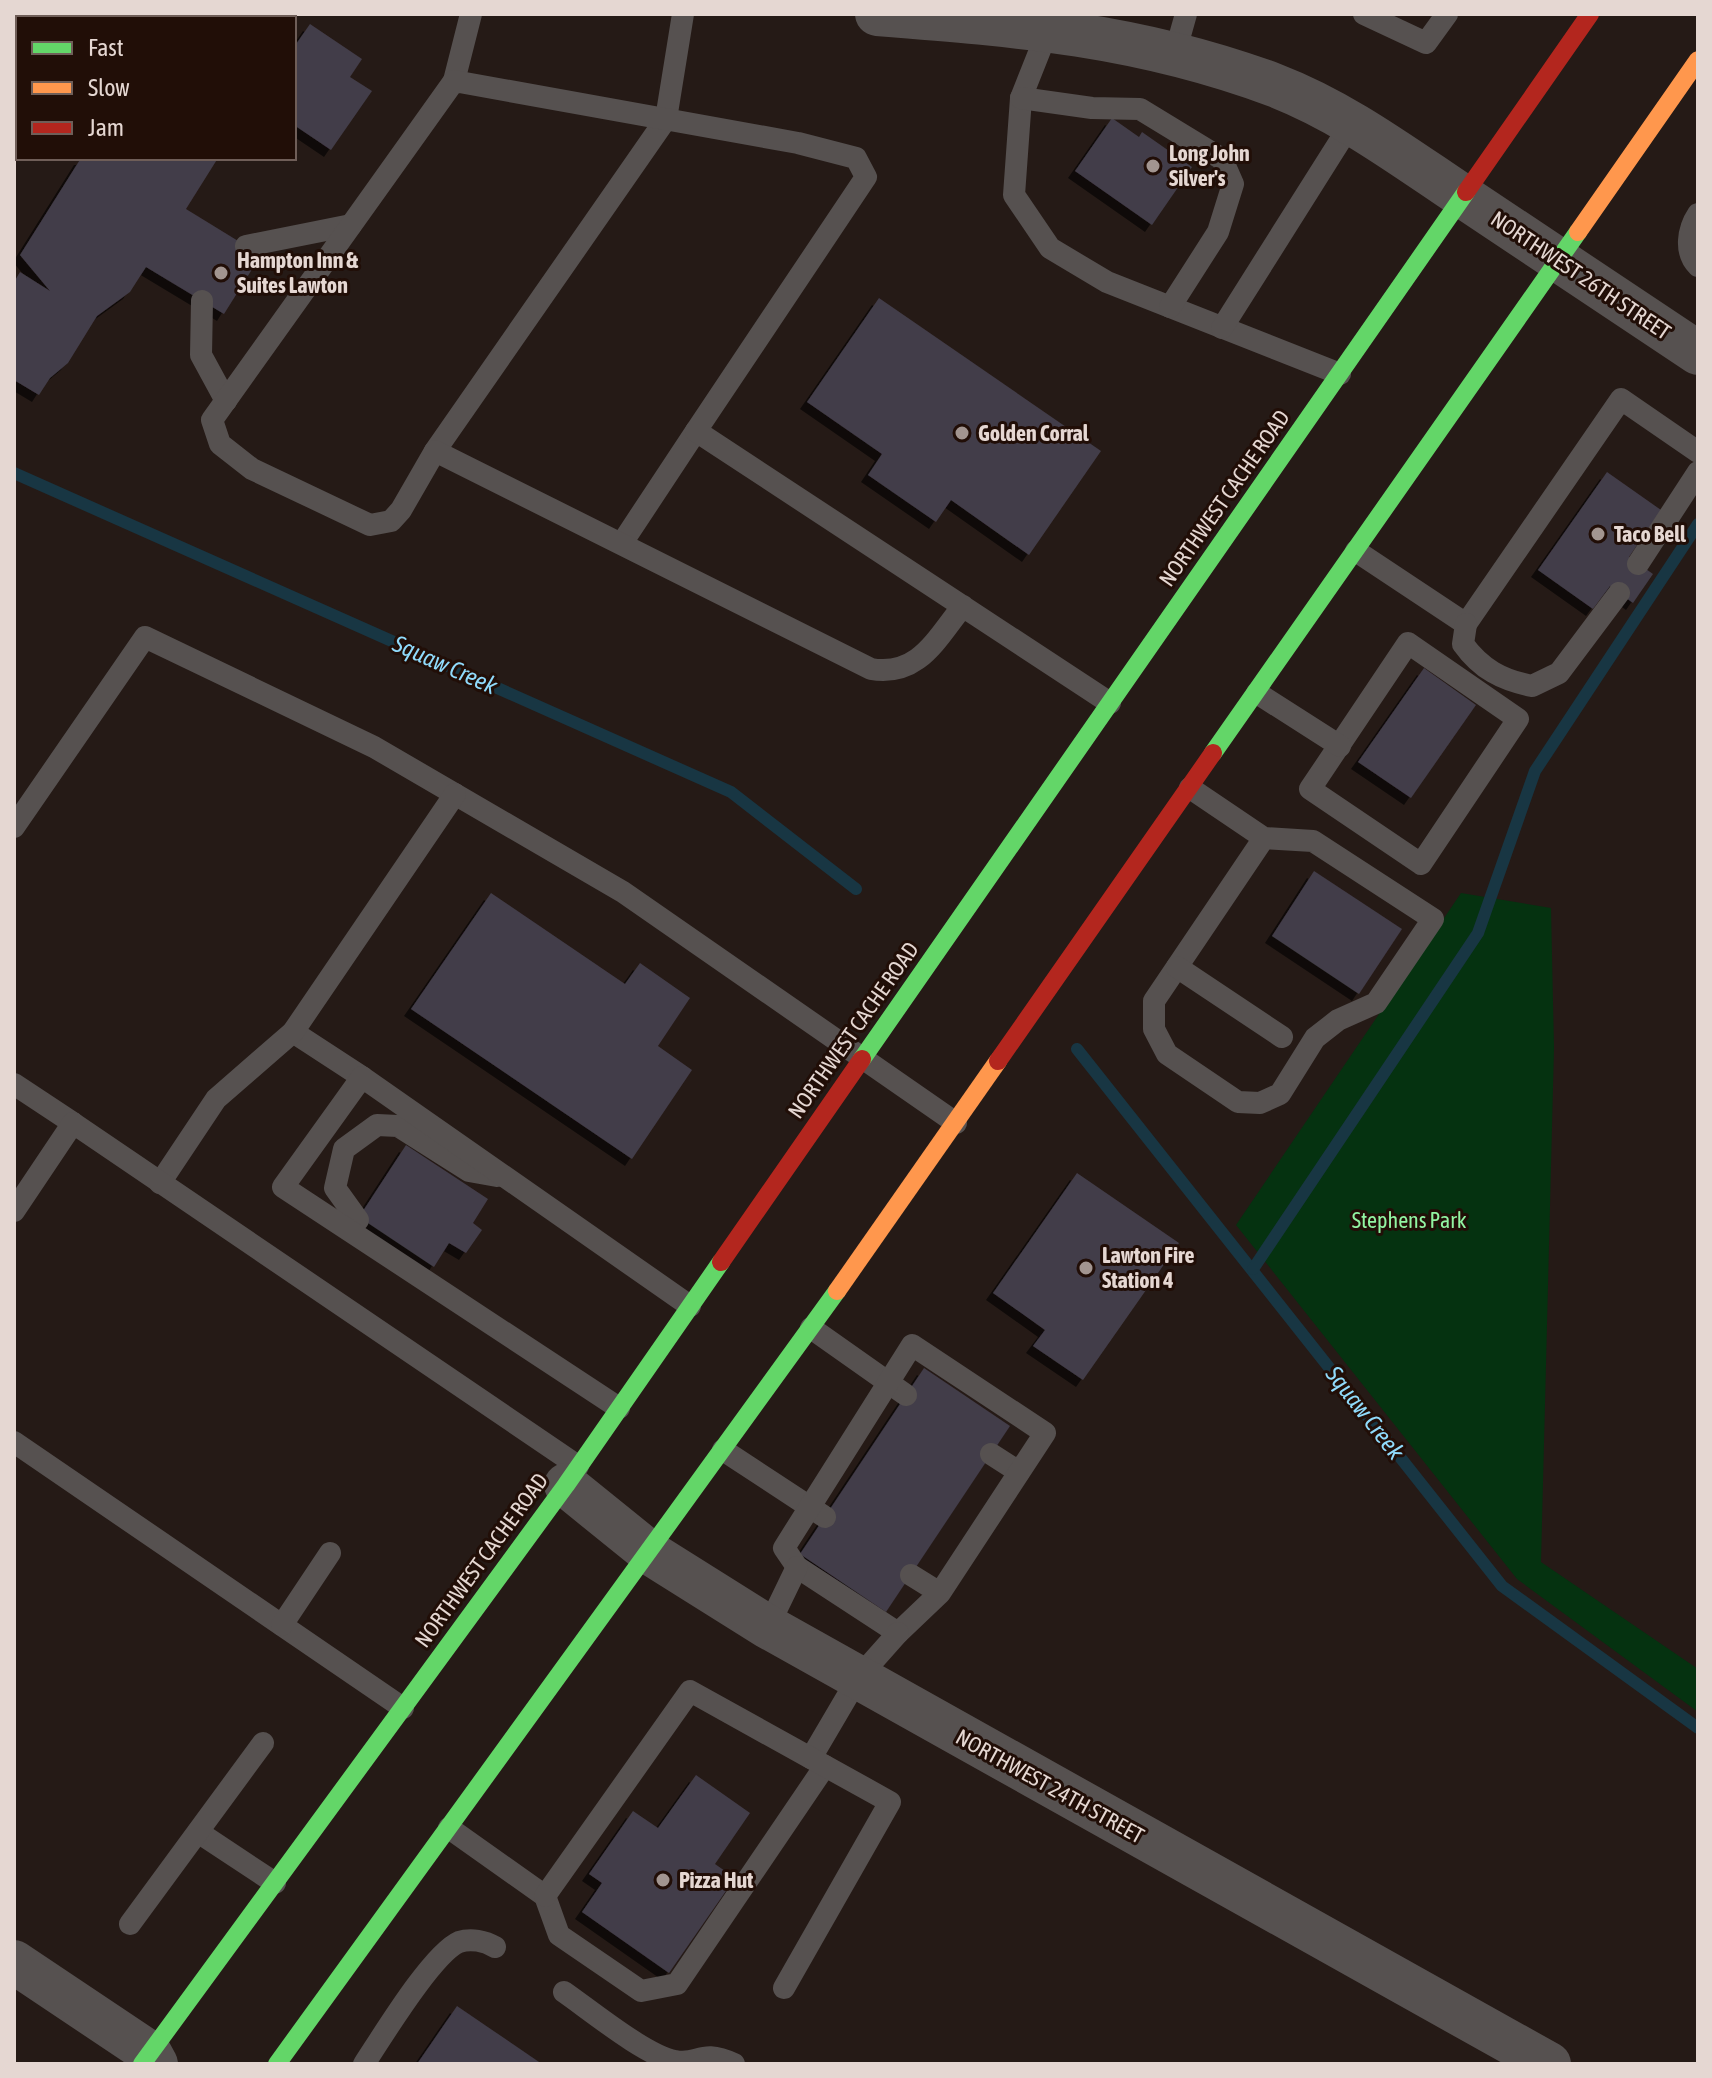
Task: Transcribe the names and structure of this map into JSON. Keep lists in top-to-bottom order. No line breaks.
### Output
{"streets":{"main road":["NORTHWEST CACHE ROAD"],"street":["NORTHWEST 26TH STREET","NORTHWEST 24TH STREET"]},"crossings":[["NORTHWEST 26TH STREET","NORTHWEST CACHE ROAD"],["NORTHWEST CACHE ROAD","NORTHWEST 24TH STREET"]],"water":["Squaw Creek"],"parks":["Stephens Park"],"places":["Long John Silver's","Hampton Inn & Suites Lawton","Golden Corral","Taco Bell","Lawton Fire Station 4","Pizza Hut"],"legend":["Fast","Slow","Jam"]}
